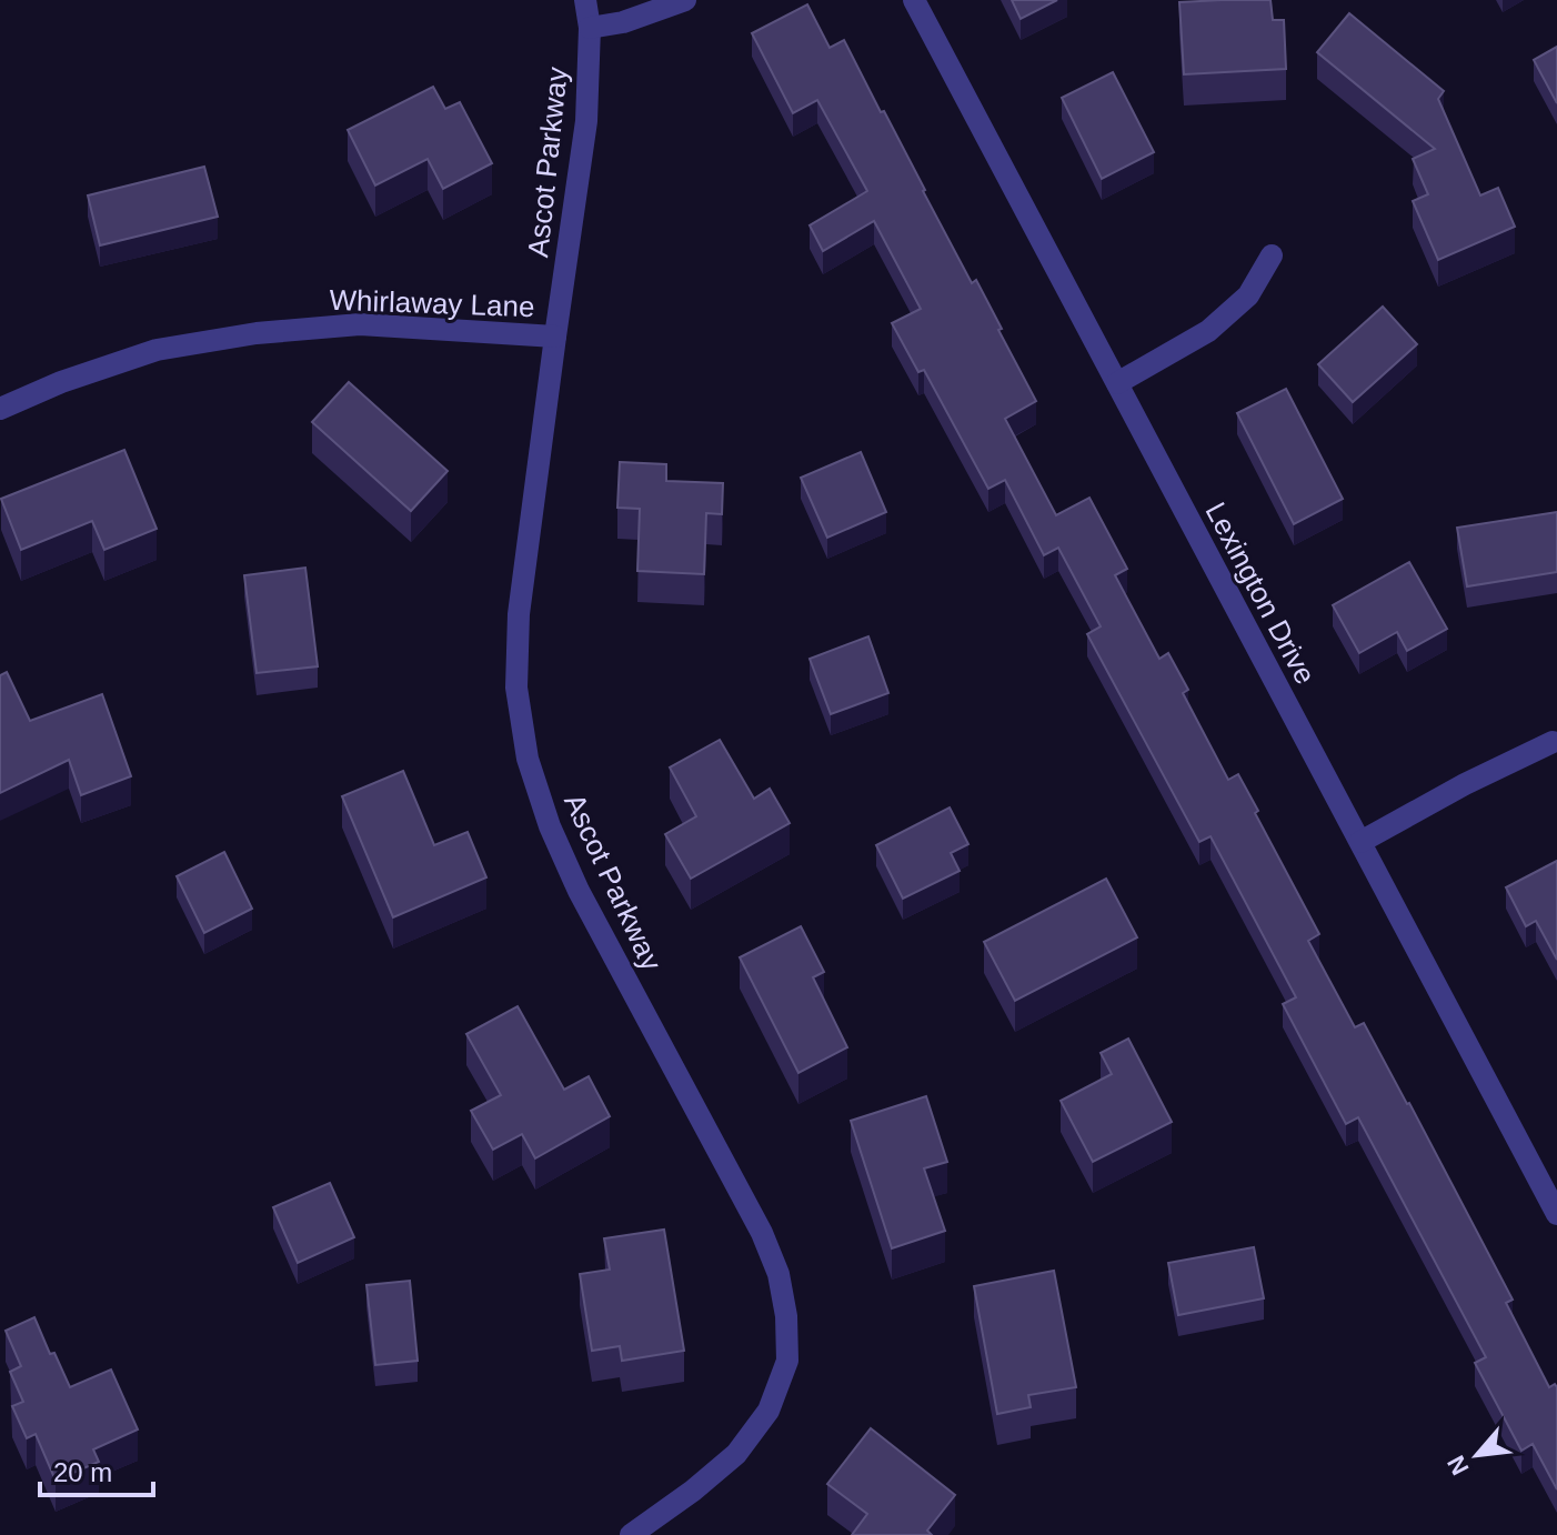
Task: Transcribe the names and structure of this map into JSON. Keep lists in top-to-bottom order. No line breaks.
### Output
{"streets":{"street":["Ascot Parkway","Whirlaway Lane","Lexington Drive"]},"crossings":[["Ascot Parkway","Whirlaway Lane"]],"scale_bar":"20 m","north":"bottom left"}
